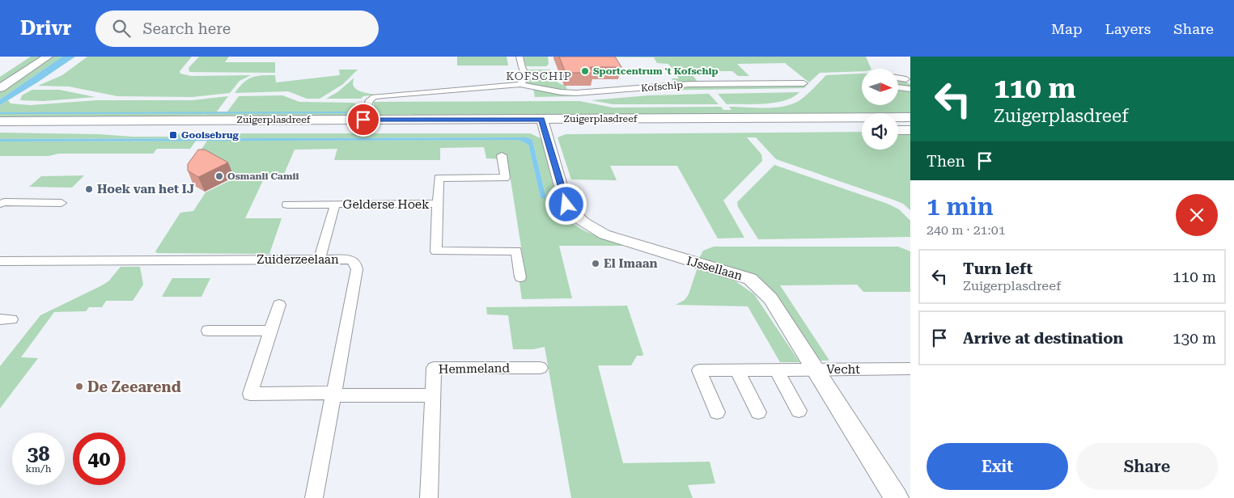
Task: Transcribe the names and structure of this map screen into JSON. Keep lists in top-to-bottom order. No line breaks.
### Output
{"streets":{"main road":["Zuigerplasdreef"],"street":["Kofschip","Gelderse Hoek","Zuiderzeelaan","IJssellaan","Hemmeland","Vecht"]},"crossings":[["Kofschip","Zuigerplasdreef"],["Zuigerplasdreef","IJssellaan"],["Gelderse Hoek","Zuiderzeelaan"],["IJssellaan","Vecht"]],"districts":["KOFSCHIP"],"places":{"other":["Sportcentrum 't Kofschip","Osmanli Camii","Hoek van het IJ","El Imaan","De Zeearend"],"transit":["Gooisebrug"]},"north":"right","page":{"header":"Drivr","search":"Search here","nav":["Map","Layers","Share"],"turn":["110 m","Zuigerplasdreef"],"then":"Then","heading":["1 min","240 m · 21:01"],"list":[{"name":"Turn left","note":"Zuigerplasdreef","value":"110 m"},{"name":"Arrive at destination","value":"130 m"}],"speed":"38 km/h","limit":"40","buttons":["Exit","Share"]}}
